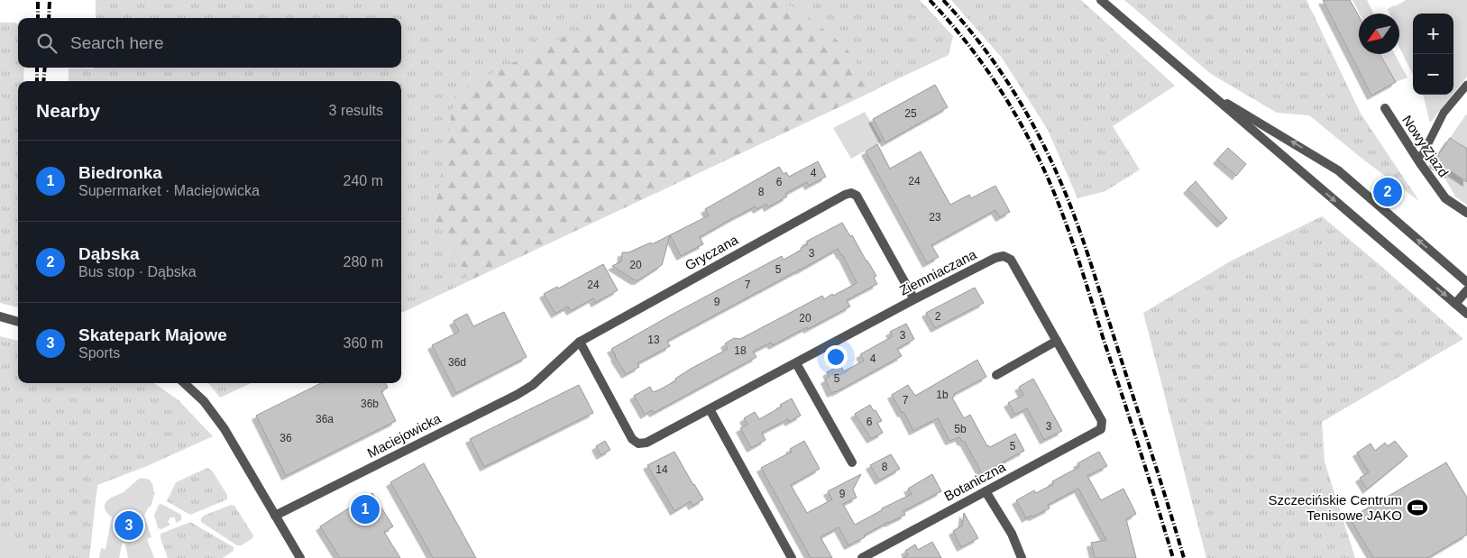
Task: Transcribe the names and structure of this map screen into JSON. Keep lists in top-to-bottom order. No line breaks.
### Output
{"streets":{"street":["Nowy Zjazd","Gryczana","Ziemniaczana","Maciejowicka","Botaniczna"]},"crossings":[["Gryczana","Ziemniaczana"],["Gryczana","Maciejowicka"],["Ziemniaczana","Maciejowicka"],["Ziemniaczana","Botaniczna"]],"places":{"sports":["Szczecińskie Centrum Tenisowe JAKO"]},"house_numbers":["25","4","24","6","8","23","3","20","5","24","7","9","2","20","3","13","18","4","36d","5","1b","7","36b","36a","6","3","5b","36","5","8","14","9"],"north":"bottom left","page":{"map_buttons":["+","−"],"search":"Search here","heading":["Nearby","3 results"],"list":[{"mark":"1","name":"Biedronka","note":"Supermarket · Maciejowicka","value":"240 m"},{"mark":"2","name":"Dąbska","note":"Bus stop · Dąbska","value":"280 m"},{"mark":"3","name":"Skatepark Majowe","note":"Sports","value":"360 m"}],"pins":["2","1","3"]}}
